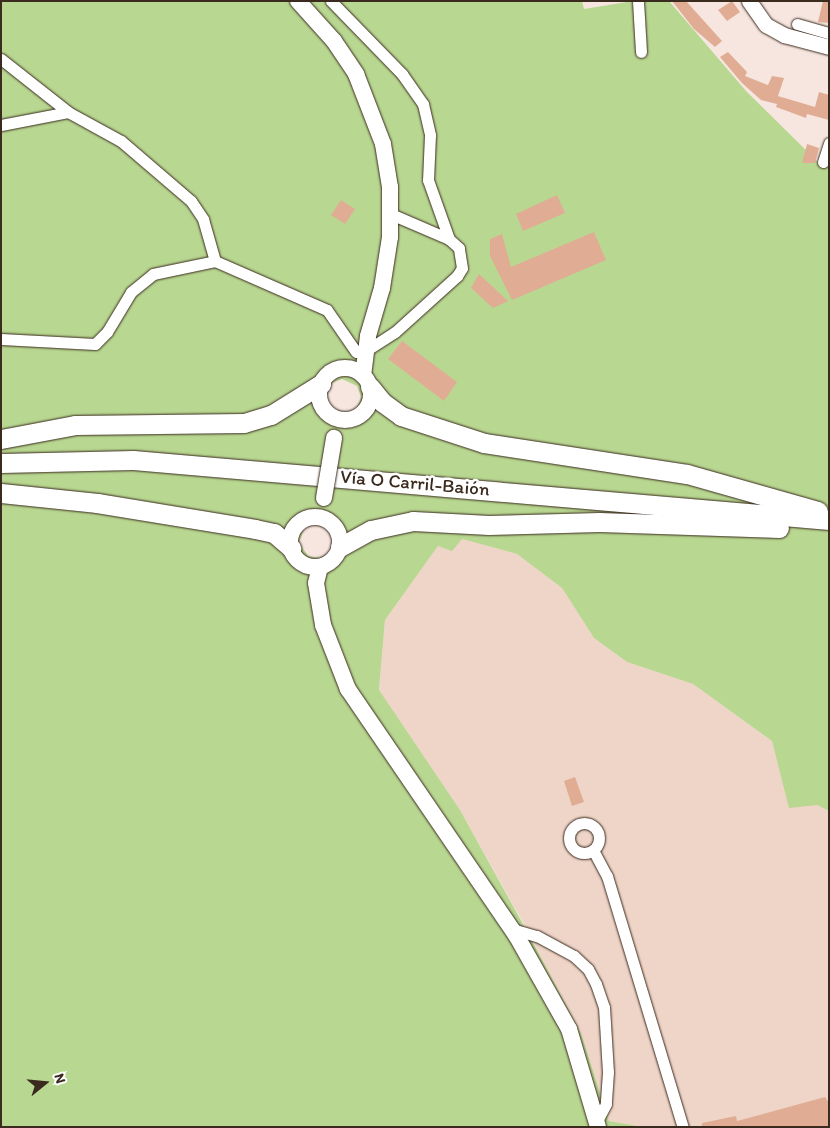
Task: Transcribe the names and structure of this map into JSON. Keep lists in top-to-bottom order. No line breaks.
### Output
{"streets":{"highway":["Vía O Carril-Baión"]},"north":"right"}
